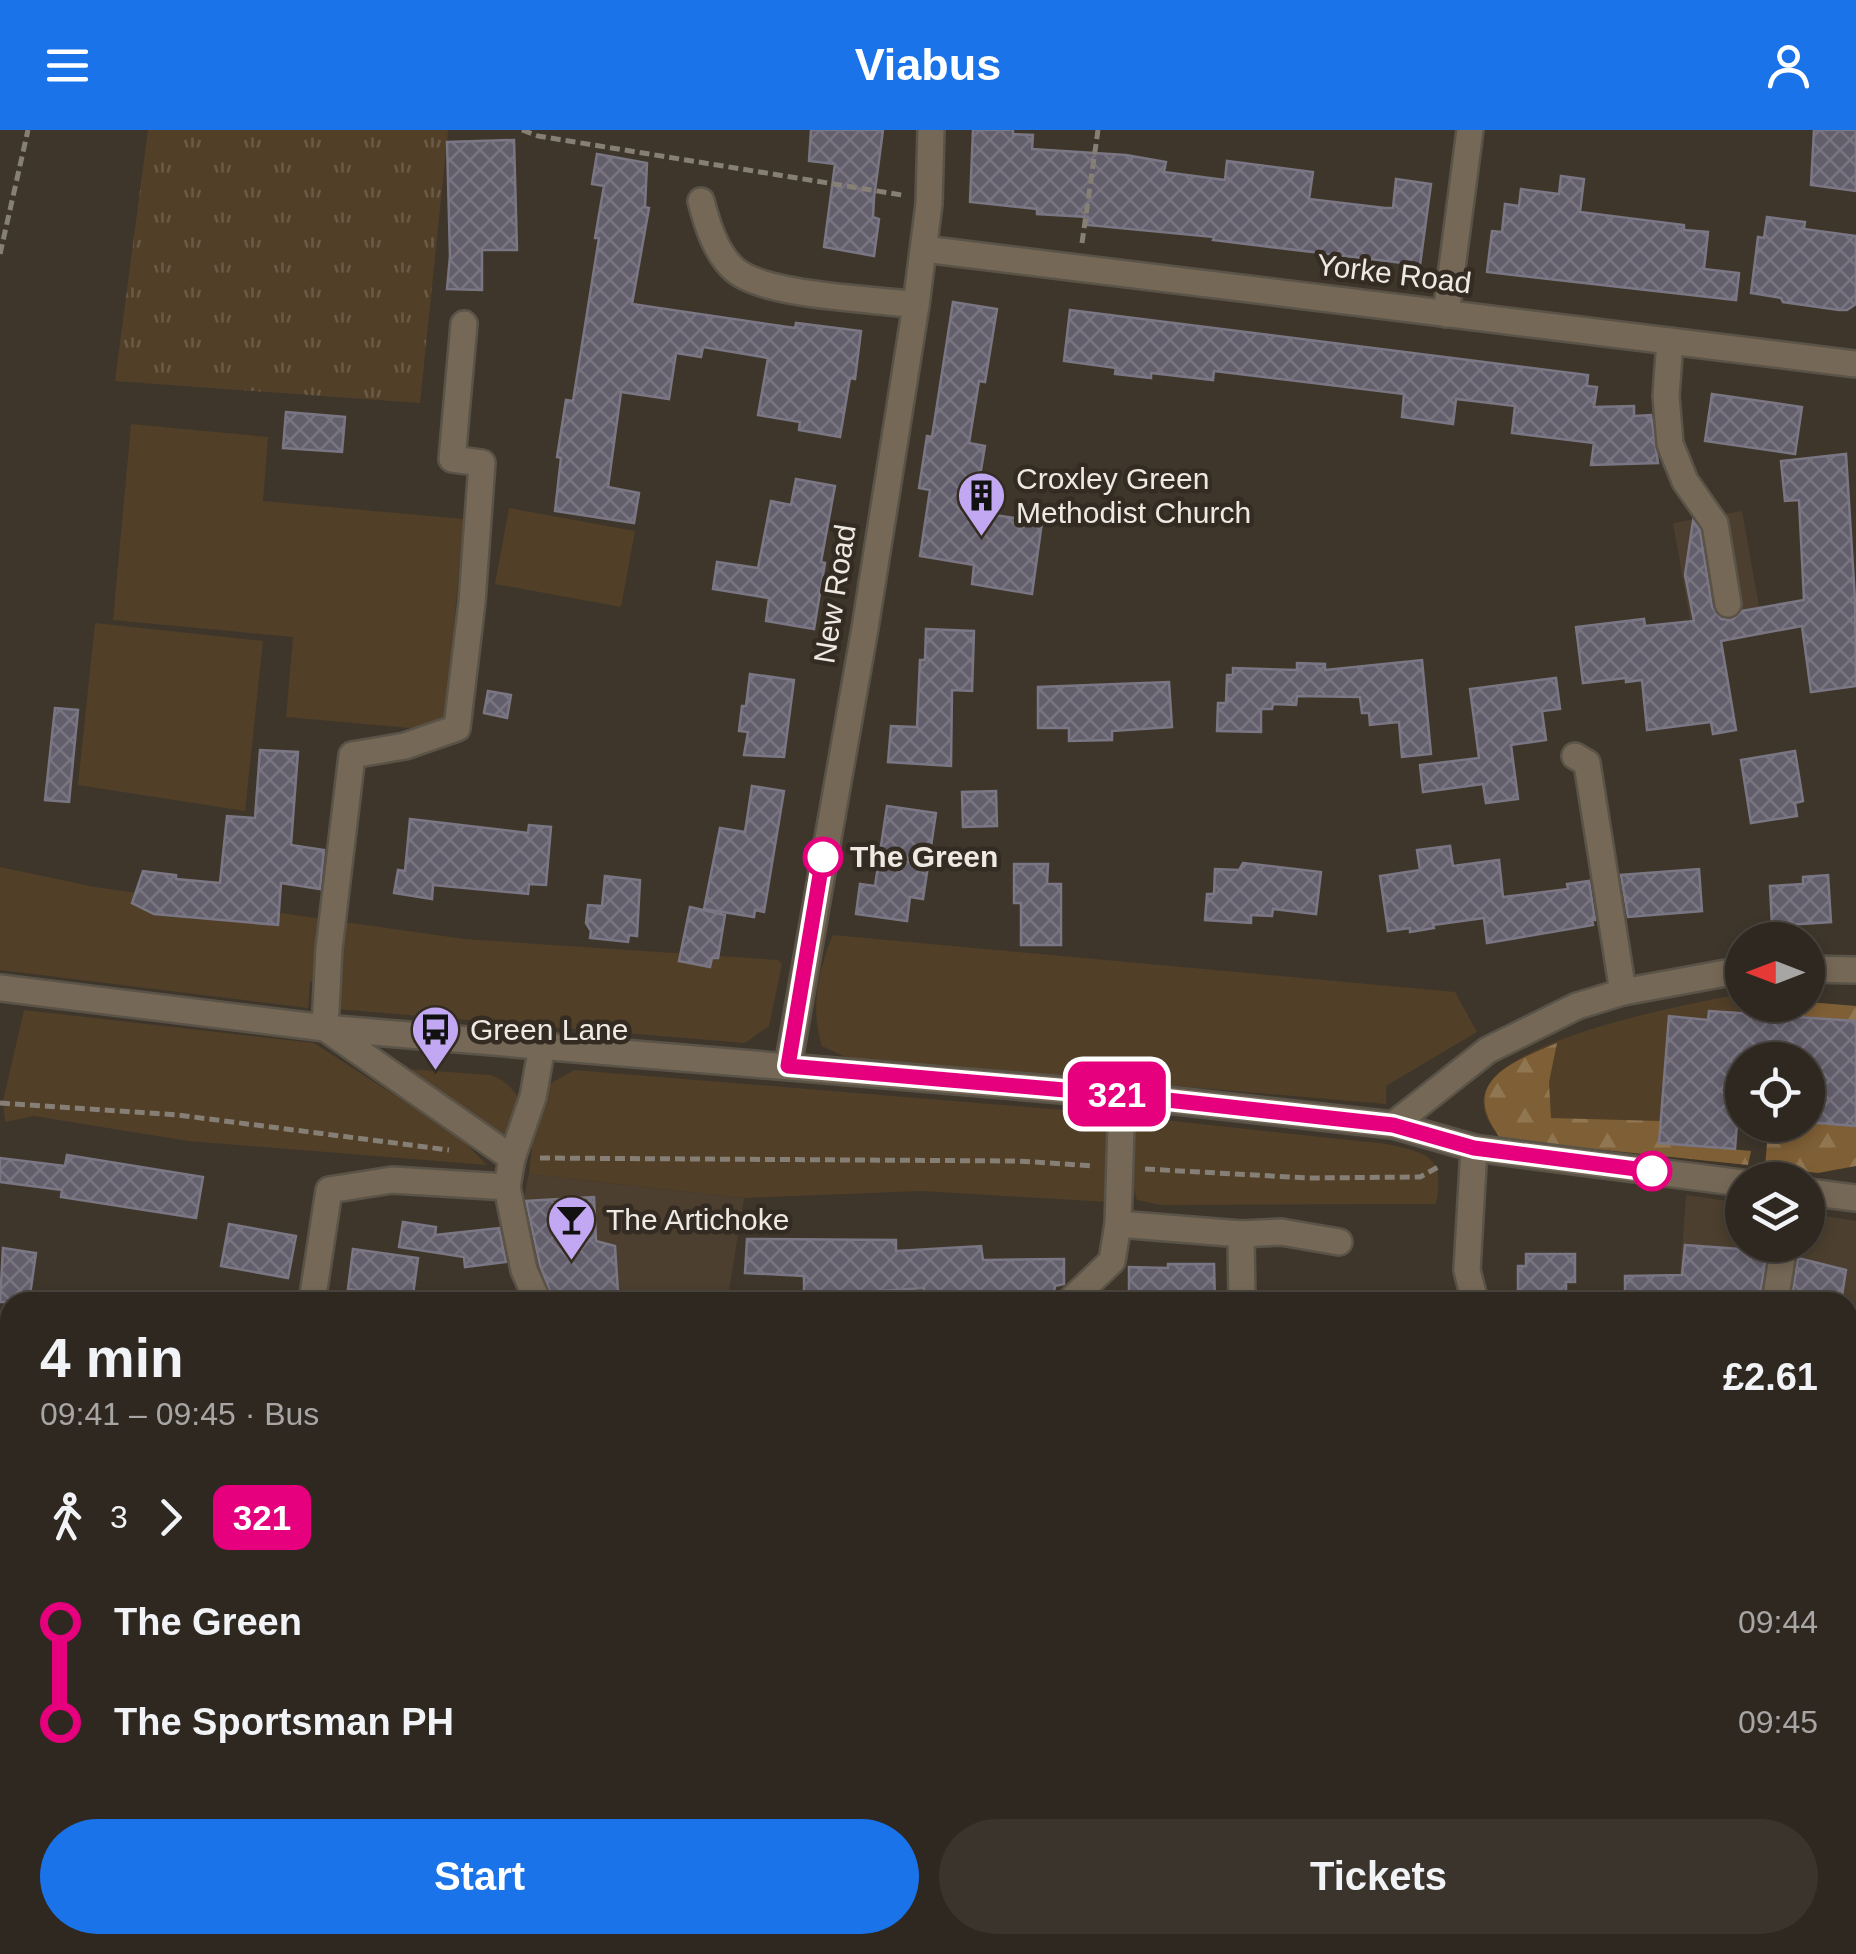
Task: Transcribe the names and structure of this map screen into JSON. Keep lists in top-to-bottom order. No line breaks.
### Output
{"streets":{"street":["Yorke Road","New Road"]},"crossings":[["Yorke Road","New Road"]],"places":{"building":["Croxley Green Methodist Church"],"other":["The Green"],"bus stop":["Green Lane"],"bar":["The Artichoke"]},"lines":["bus line 321"],"north":"left","page":{"header":"Viabus","on_map":"321","heading":["4 min","09:41 – 09:45 · Bus","£2.61"],"legs":["3","321"],"list":[{"name":"The Green","value":"09:44"},{"name":"The Sportsman PH","value":"09:45"}],"buttons":["Start","Tickets"]}}
